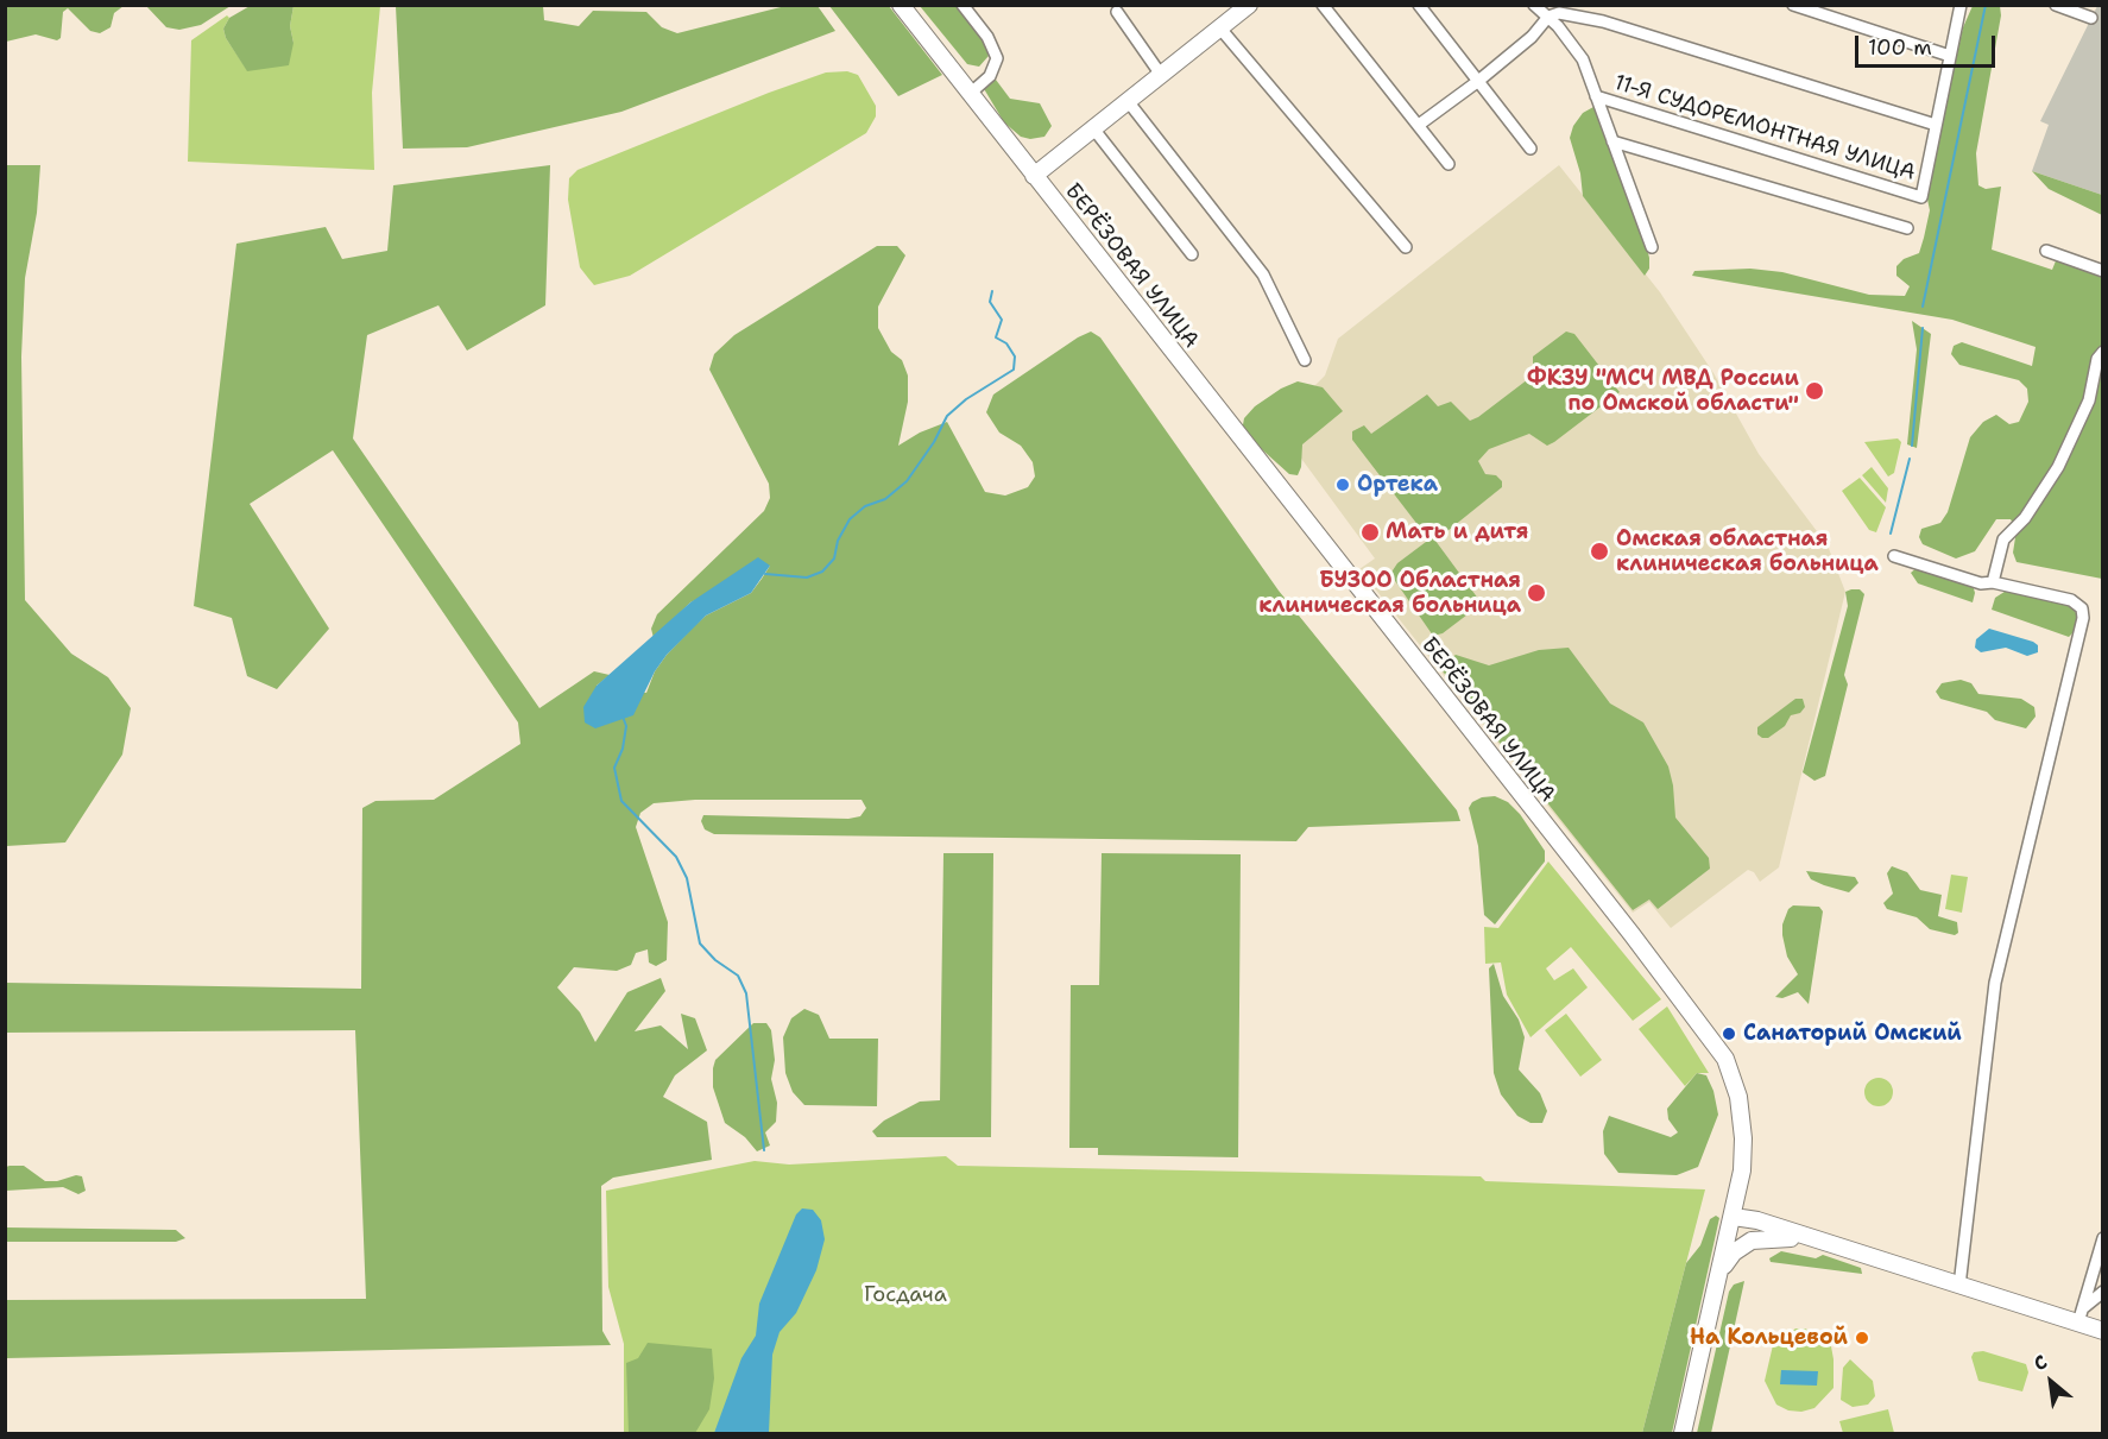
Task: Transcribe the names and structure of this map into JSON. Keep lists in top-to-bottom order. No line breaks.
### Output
{"streets":{"main road":["БЕРЁЗОВАЯ УЛИЦА"],"street":["11-Я СУДОРЕМОНТНАЯ УЛИЦА"]},"parks":["Госдача"],"places":["ФКЗУ \"МСЧ МВД России по Омской области\"","Ортека","Мать и дитя","Омская областная клиническая больница","БУЗОО Областная клиническая больница","Санаторий Омский","На Кольцевой"],"scale_bar":"100 m","north":"top left"}
